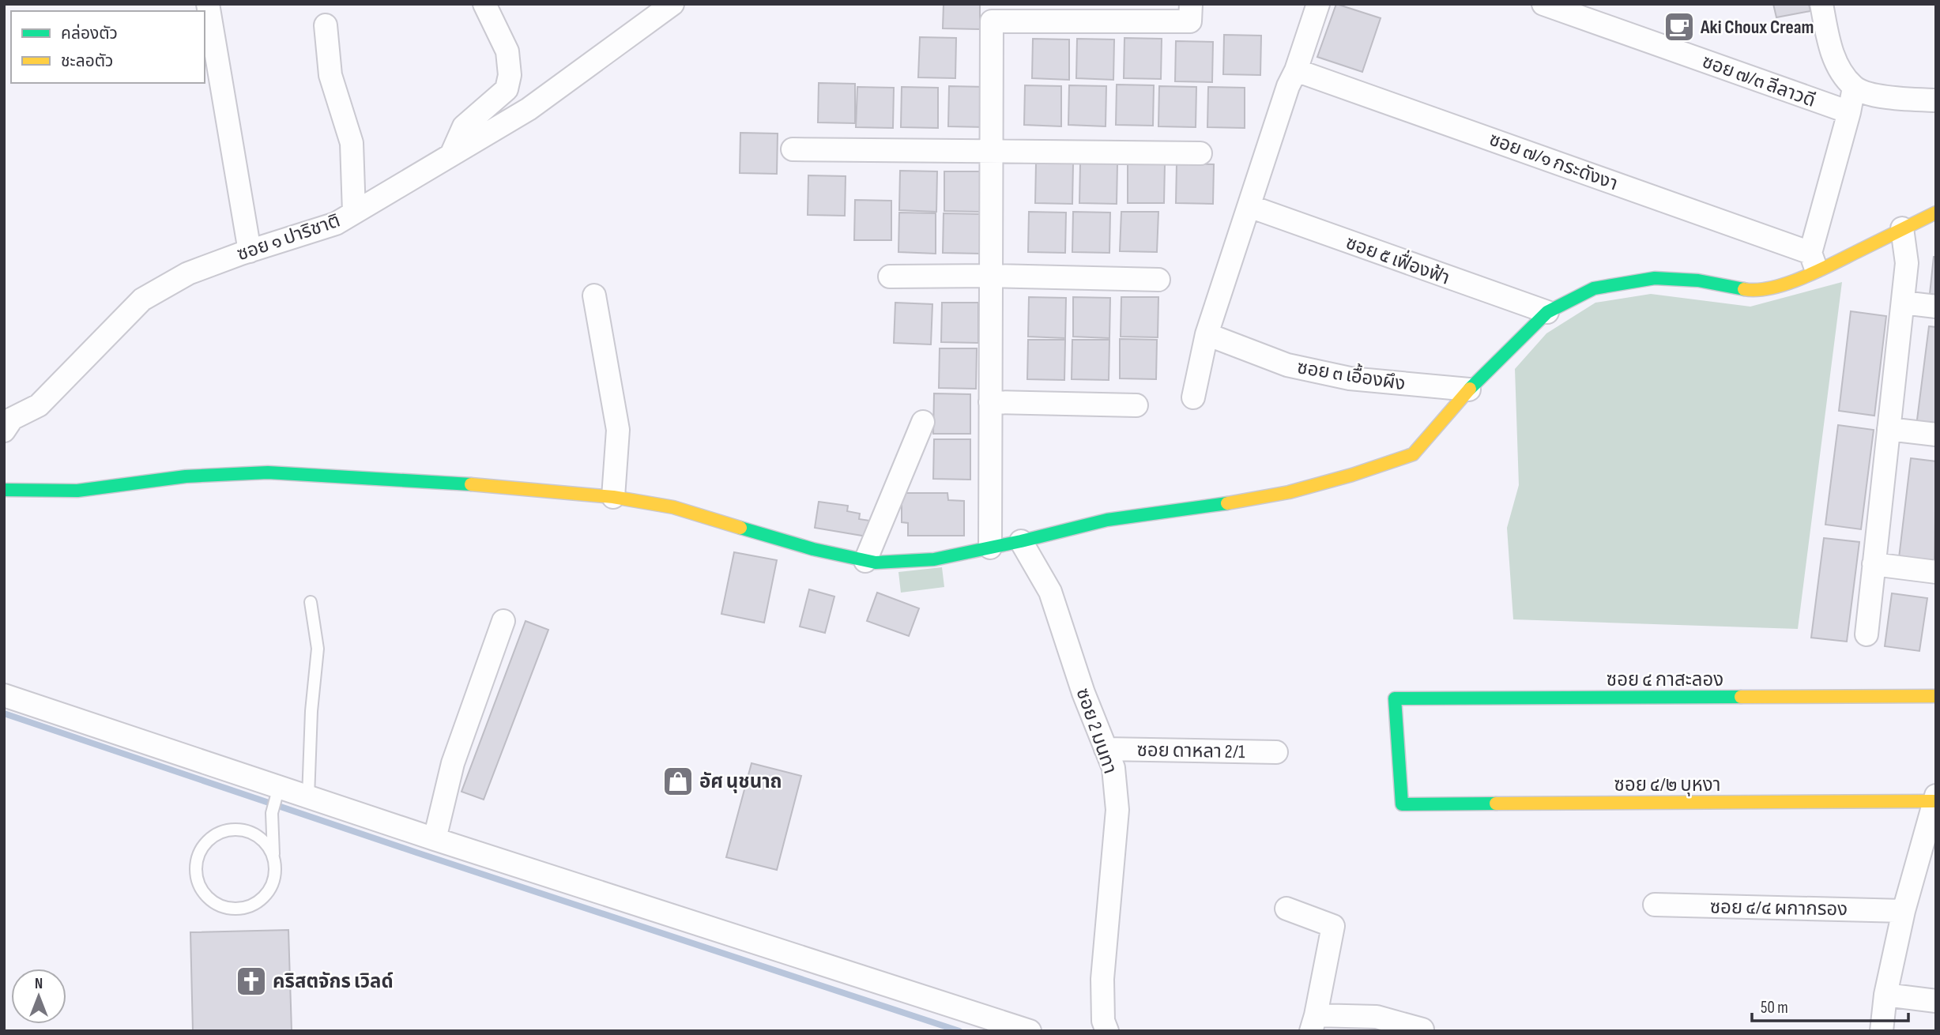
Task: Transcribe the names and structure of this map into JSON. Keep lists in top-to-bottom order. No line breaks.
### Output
{"streets":{"street":["ซอย ๗/๓ ลีลาวดี","ซอย ๗/๑ กระดังงา","ซอย ๑ ปาริชาติ","ซอย ๕ เฟื่องฟ้า","ซอย ๓ เอื้องผึง","ซอย ๔ กาสะลอง","ซอย 2 มนทา","ซอย ดาหลา 2/1","ซอย ๔/๒ บุหงา","ซอย ๔/๔ ผกากรอง"]},"crossings":[["ซอย ๔ กาสะลอง","ซอย ๔/๒ บุหงา"],["ซอย 2 มนทา","ซอย ดาหลา 2/1"]],"places":{"cafe":["Aki Choux Cream"],"shop":["อัศ นุชนาถ"],"church":["คริสตจักร เวิลด์"]},"legend":["คล่องตัว","ชะลอตัว"],"scale_bar":"50 m","north":"top"}
